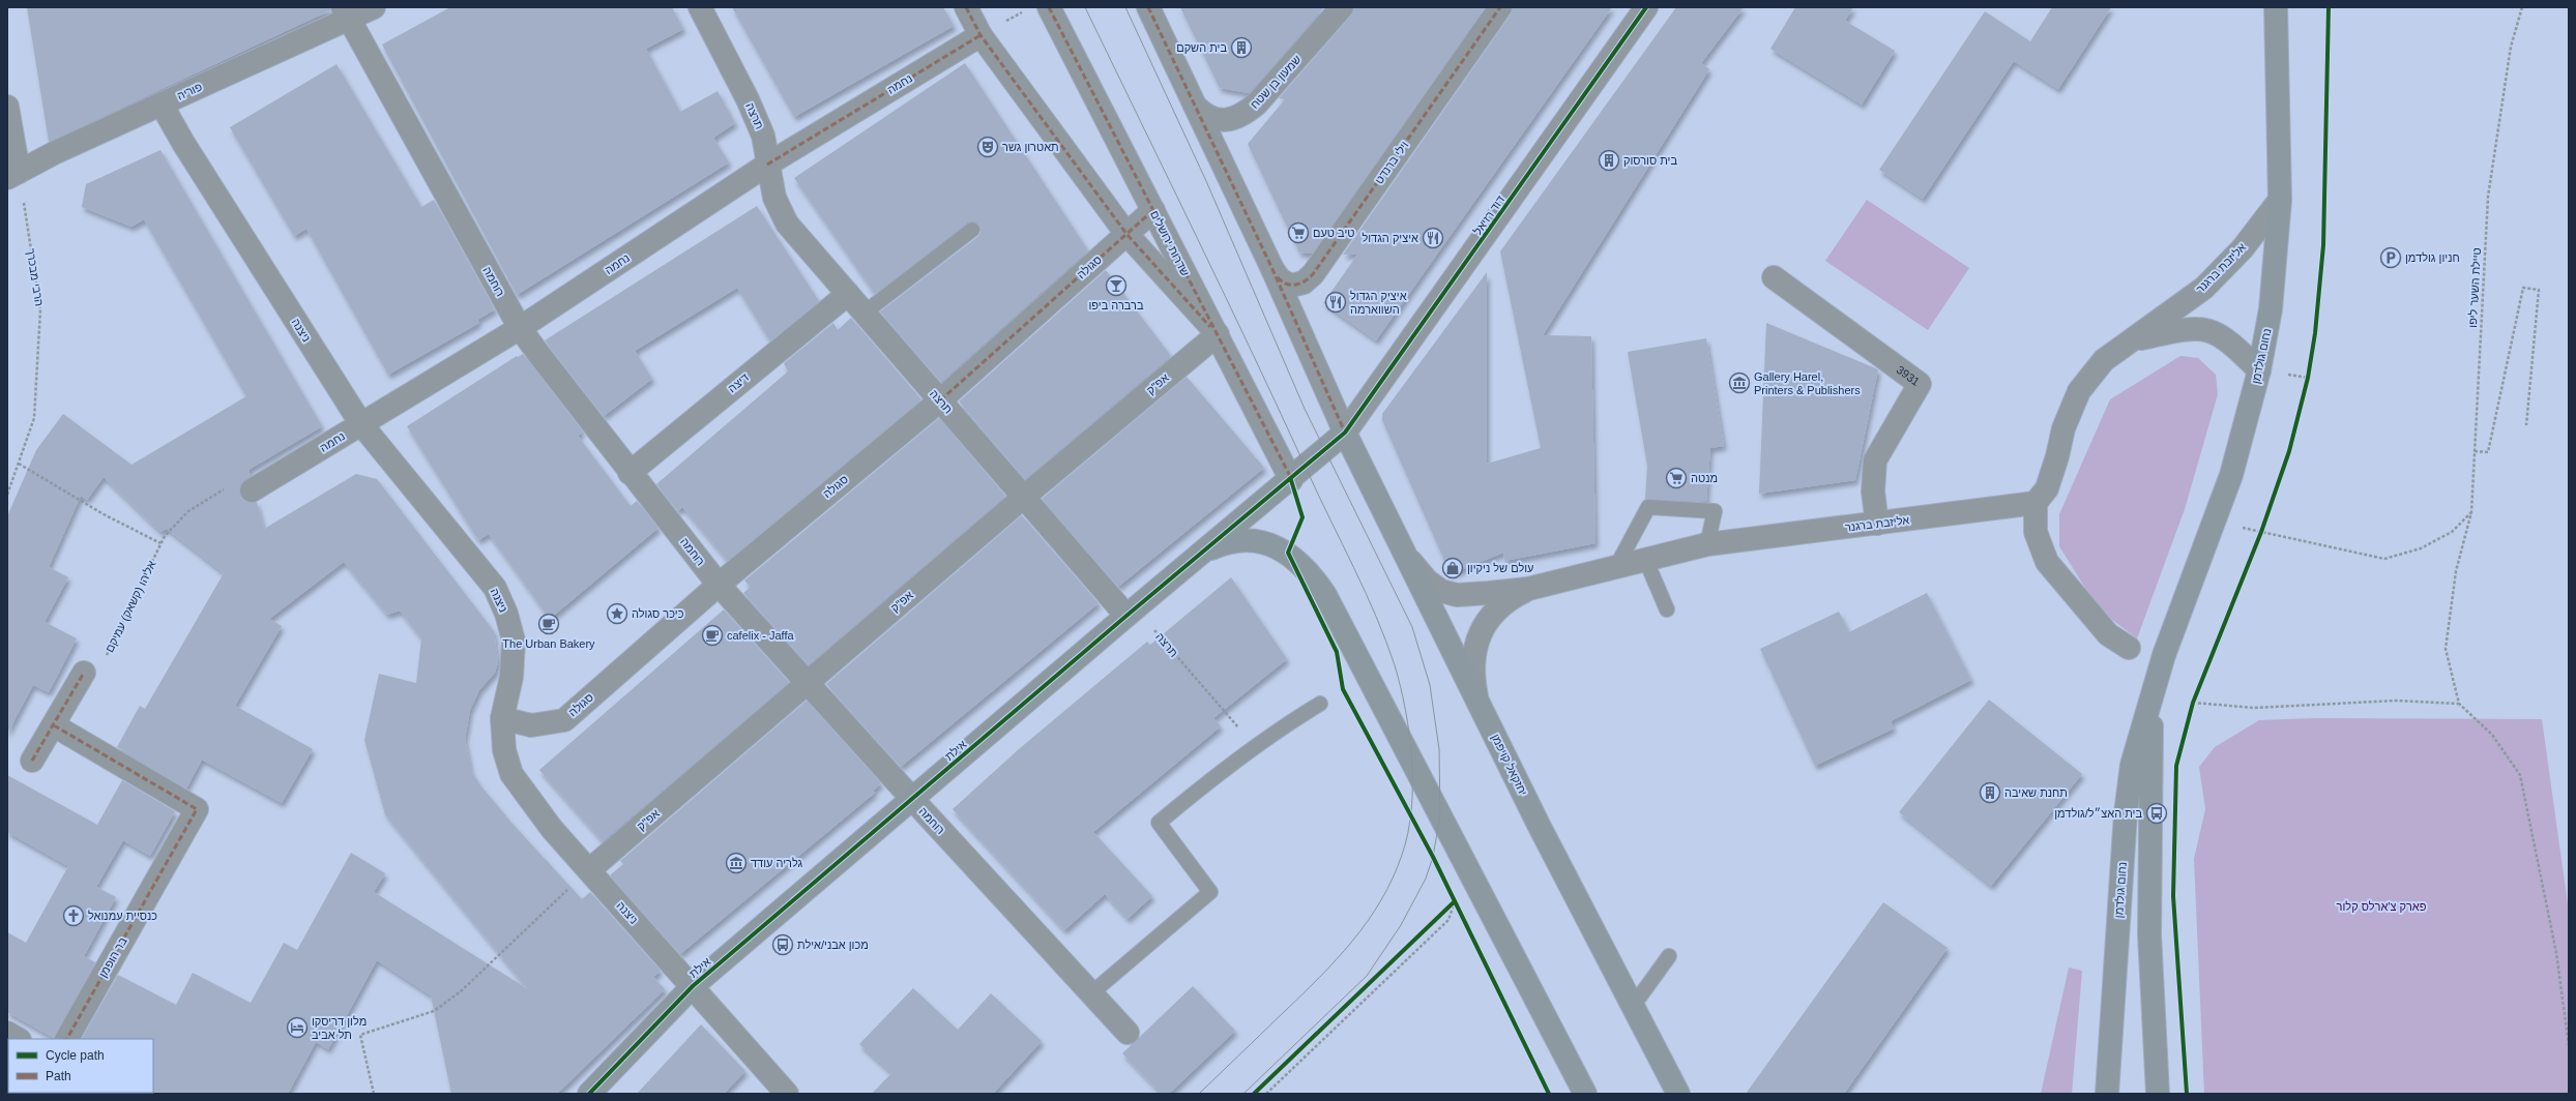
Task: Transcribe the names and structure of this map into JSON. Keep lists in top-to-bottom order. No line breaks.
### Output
{"streets":{"street":["שמעון בן שטח","נחמה","פוריה","תרצה","וילי ברנדט","דוד רזיאל","שדרות ירושלים","סגולה","אליזבת ברגנר","רוחמה","ניצנה","נחום גולדמן","3931","דיצה","אפ\"ק","אילת","יחזקאל קויפמן","בר הופמן"],"path":["הרבי מבכרך","טיילת השער ליפו","אליהו (קשאק) עמיקם"]},"crossings":[["נחמה","תרצה"],["נחמה","רוחמה"],["נחמה","ניצנה"],["פוריה","הרבי מבכרך"],["פוריה","רוחמה"],["פוריה","ניצנה"],["תרצה","סגולה"],["תרצה","דיצה"],["תרצה","אפ\"ק"],["תרצה","אילת"],["דוד רזיאל","אילת"],["דוד רזיאל","יחזקאל קויפמן"],["שדרות ירושלים","סגולה"],["שדרות ירושלים","אפ\"ק"],["שדרות ירושלים","אילת"],["סגולה","רוחמה"],["סגולה","ניצנה"],["אליזבת ברגנר","נחום גולדמן"],["אליזבת ברגנר","3931"],["אליזבת ברגנר","יחזקאל קויפמן"],["רוחמה","דיצה"],["רוחמה","אפ\"ק"],["רוחמה","אילת"],["ניצנה","אפ\"ק"],["ניצנה","אילת"],["אילת","יחזקאל קויפמן"]],"parks":["פארק צ'ארלס קלור"],"places":{"building":["בית השקם","בית סורסוק","תחנת שאיבה"],"theatre":["תאטרון גשר"],"supermarket":["טיב טעם","מנטה"],"restaurant":["איציק הגדול","איציק הגדול השווארמה"],"parking":["חניון גולדמן"],"bar":["ברברה ביפו"],"museum":["Gallery Harel, Printers & Publishers","גלריה עודד"],"shop":["עולם של ניקיון"],"place":["כיכר סגולה"],"cafe":["The Urban Bakery","cafelix - Jaffa"],"bus stop":["בית האצ״ל/גולדמן","מכון אבני/אילת"],"church":["כנסיית עמנואל"],"hotel":["מלון דריסקו תל אביב"]},"legend":["Cycle path","Path"]}
